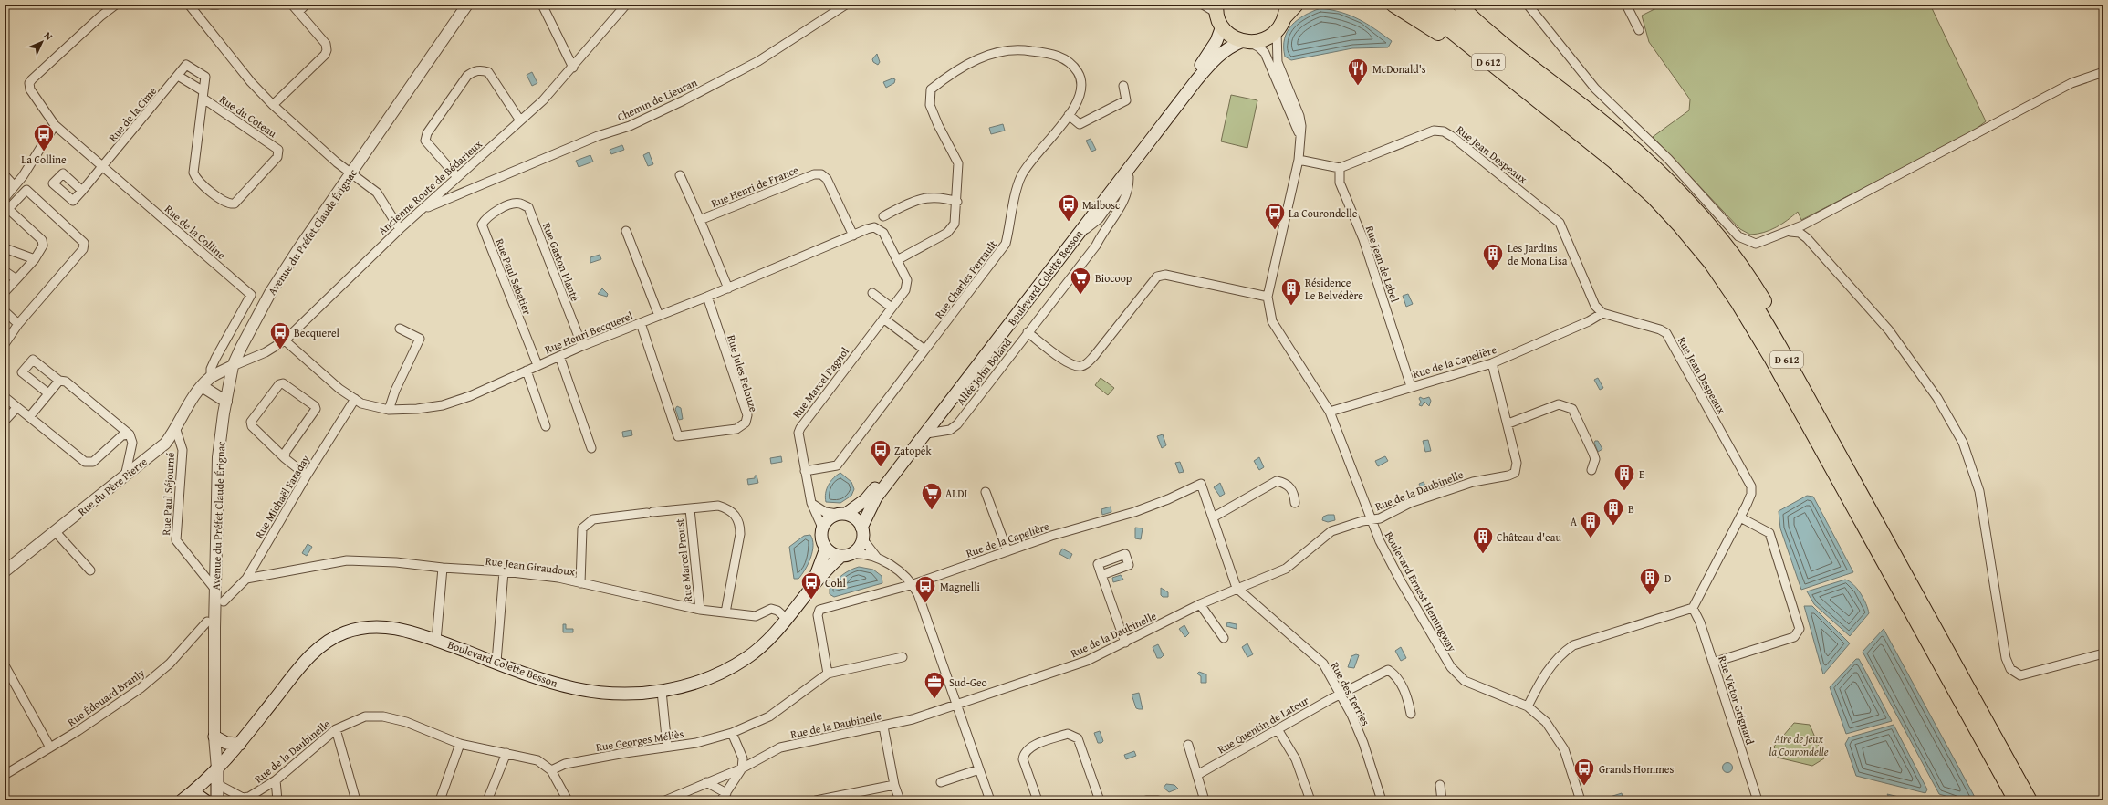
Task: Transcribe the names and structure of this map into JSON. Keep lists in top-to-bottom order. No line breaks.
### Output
{"streets":{"highway":["D 612"],"main road":["Boulevard Colette Besson"],"street":["Chemin de Lieuran","Rue de la Cime","Rue du Coteau","Rue Jean Despeaux","Rue Henri de France","Ancienne Route de Bédarieux","Rue de la Colline","Avenue du Préfet Claude Érignac","Rue Gaston Planté","Rue Jean de Label","Rue Paul Sabatier","Rue Charles Perrault","Rue Henri Becquerel","Rue de la Capelière","Allée John Boland","Rue Jules Pelouze","Rue Marcel Pagnol","Rue du Père Pierre","Rue de la Daubinelle","Rue Paul Séjourné","Rue Michaël Faraday","Rue Marcel Proust","Rue Jean Giraudoux","Boulevard Ernest Hemingway","Rue des Terries","Rue Édouard Branly","Rue Victor Grignard","Rue Quentin de Latour","Rue Georges Méliès"]},"crossings":[["Chemin de Lieuran","Ancienne Route de Bédarieux"],["Rue de la Cime","Rue du Coteau"],["Rue de la Cime","Rue de la Colline"],["Rue Jean Despeaux","Rue Jean de Label"],["Rue Jean Despeaux","Rue de la Capelière"],["Rue Jean Despeaux","Rue Victor Grignard"],["Rue Henri de France","Rue Henri Becquerel"],["Ancienne Route de Bédarieux","Avenue du Préfet Claude Érignac"],["Ancienne Route de Bédarieux","Rue Henri Becquerel"],["Ancienne Route de Bédarieux","Rue du Père Pierre"],["Rue de la Colline","Rue du Père Pierre"],["Avenue du Préfet Claude Érignac","Boulevard Colette Besson"],["Avenue du Préfet Claude Érignac","Rue du Père Pierre"],["Avenue du Préfet Claude Érignac","Rue Paul Séjourné"],["Rue Gaston Planté","Rue Paul Sabatier"],["Rue Gaston Planté","Rue Henri Becquerel"],["Rue Jean de Label","Rue de la Capelière"],["Rue Paul Sabatier","Rue Henri Becquerel"],["Boulevard Colette Besson","Allée John Boland"],["Boulevard Colette Besson","Rue Marcel Pagnol"],["Boulevard Colette Besson","Rue Jean Giraudoux"],["Boulevard Colette Besson","Boulevard Ernest Hemingway"],["Rue Charles Perrault","Rue Henri Becquerel"],["Rue Charles Perrault","Rue Marcel Pagnol"],["Rue Henri Becquerel","Rue Jules Pelouze"],["Rue Henri Becquerel","Rue Marcel Pagnol"],["Rue Henri Becquerel","Rue Michaël Faraday"],["Rue de la Capelière","Boulevard Ernest Hemingway"],["Rue de la Capelière","Rue Georges Méliès"],["Rue du Père Pierre","Rue Paul Séjourné"],["Rue de la Daubinelle","Boulevard Ernest Hemingway"],["Rue de la Daubinelle","Rue des Terries"],["Rue de la Daubinelle","Rue Georges Méliès"],["Rue Michaël Faraday","Rue Jean Giraudoux"],["Rue Marcel Proust","Rue Jean Giraudoux"],["Rue des Terries","Rue Quentin de Latour"]],"parks":["Aire de jeux la Courondelle"],"places":{"restaurant":["McDonald's"],"bus stop":["La Colline","Malbosc","La Courondelle","Becquerel","Zatopek","Cohl","Magnelli","Grands Hommes"],"building":["Les Jardins de Mona Lisa","Résidence Le Belvédère","E","B","A","Château d'eau","D"],"supermarket":["Biocoop","ALDI"],"office":["Sud-Geo"]},"north":"top right"}
